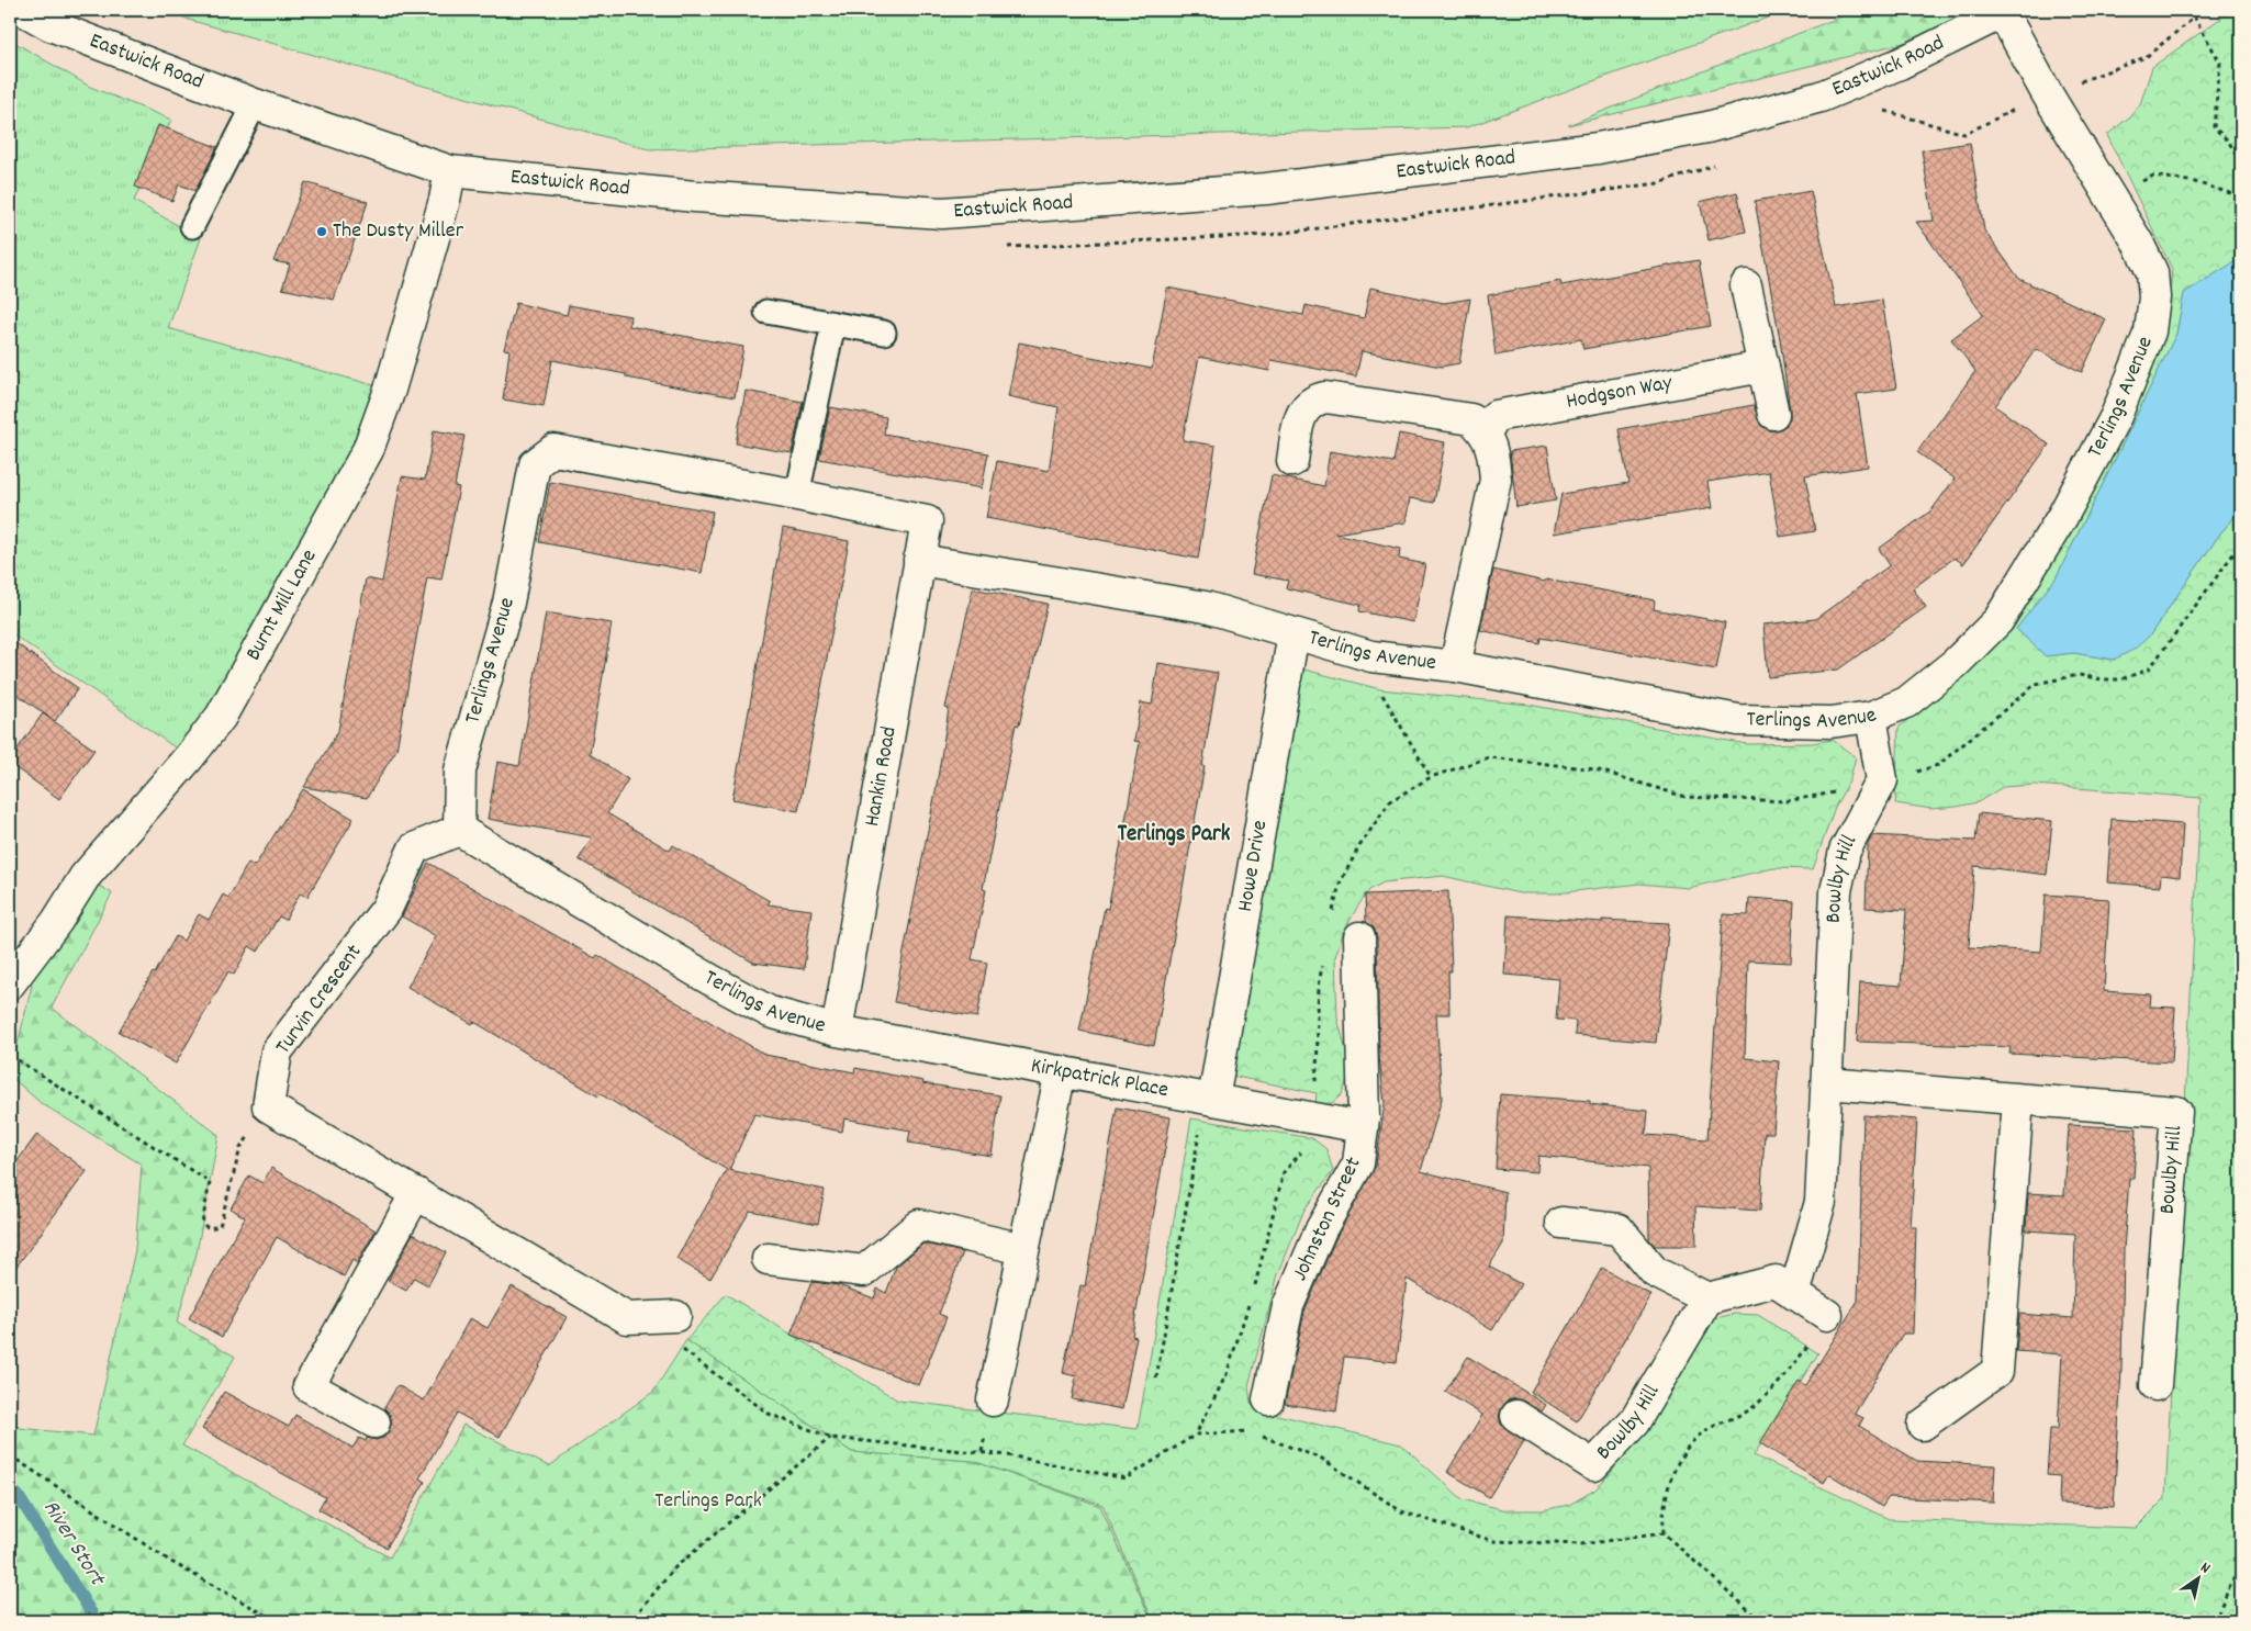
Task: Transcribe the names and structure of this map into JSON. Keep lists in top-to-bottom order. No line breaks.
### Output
{"streets":{"street":["Eastwick Road","Hodgson Way","Terlings Avenue","Burnt Mill Lane","Hankin Road","Howe Drive","Bowlby Hill","Turvin Crescent","Kirkpatrick Place","Johnston Street"]},"crossings":[["Eastwick Road","Terlings Avenue"],["Eastwick Road","Burnt Mill Lane"],["Terlings Avenue","Hankin Road"],["Terlings Avenue","Howe Drive"],["Terlings Avenue","Turvin Crescent"],["Terlings Avenue","Kirkpatrick Place"],["Hankin Road","Kirkpatrick Place"],["Howe Drive","Kirkpatrick Place"],["Kirkpatrick Place","Johnston Street"]],"districts":["Terlings Park"],"water":["River Stort"],"parks":["Terlings Park"],"places":["The Dusty Miller"],"north":"top right"}
